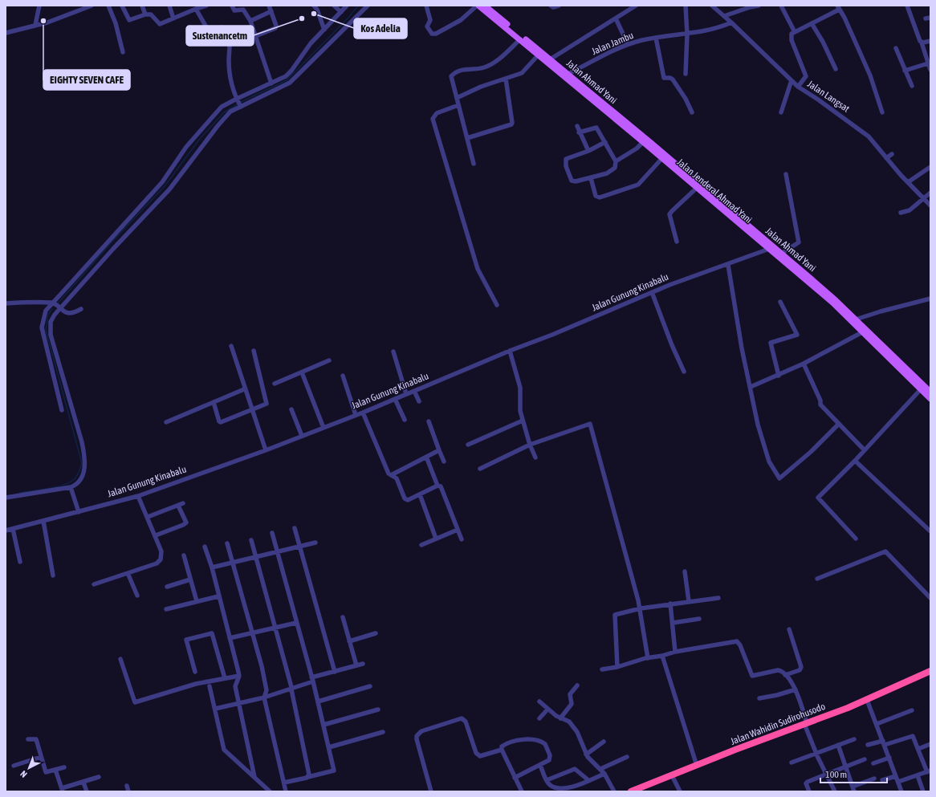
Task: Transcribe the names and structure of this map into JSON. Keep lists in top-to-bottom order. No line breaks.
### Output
{"streets":{"highway":["Jalan Wahidin Sudirohusodo"],"main road":["Jalan Ahmad Yani","Jalan Jenderal Ahmad Yani"],"street":["Jalan Jambu","Jalan Langsat","Jalan Gunung Kinabalu"]},"crossings":[["Jalan Jambu","Jalan Ahmad Yani"],["Jalan Jambu","Jalan Langsat"],["Jalan Ahmad Yani","Jalan Jenderal Ahmad Yani"],["Jalan Ahmad Yani","Jalan Gunung Kinabalu"],["Jalan Jenderal Ahmad Yani","Jalan Gunung Kinabalu"]],"places":["Kos Adelia","Sustenancetm","EIGHTY SEVEN CAFE"],"scale_bar":"100 m","north":"bottom left"}
